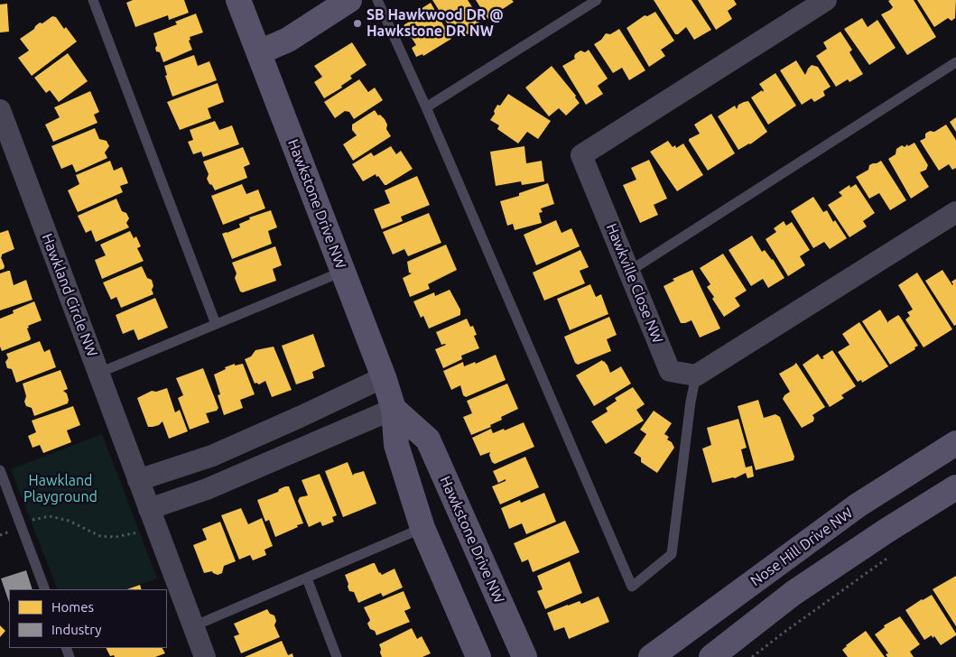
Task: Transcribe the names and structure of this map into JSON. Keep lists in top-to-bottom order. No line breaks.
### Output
{"streets":{"street":["Hawkstone Drive NW","Hawkville Close NW","Hawkland Circle NW","Nose Hill Drive NW"]},"parks":["Hawkland Playground"],"places":["SB Hawkwood DR @ Hawkstone DR NW"],"legend":["Homes","Industry"]}
